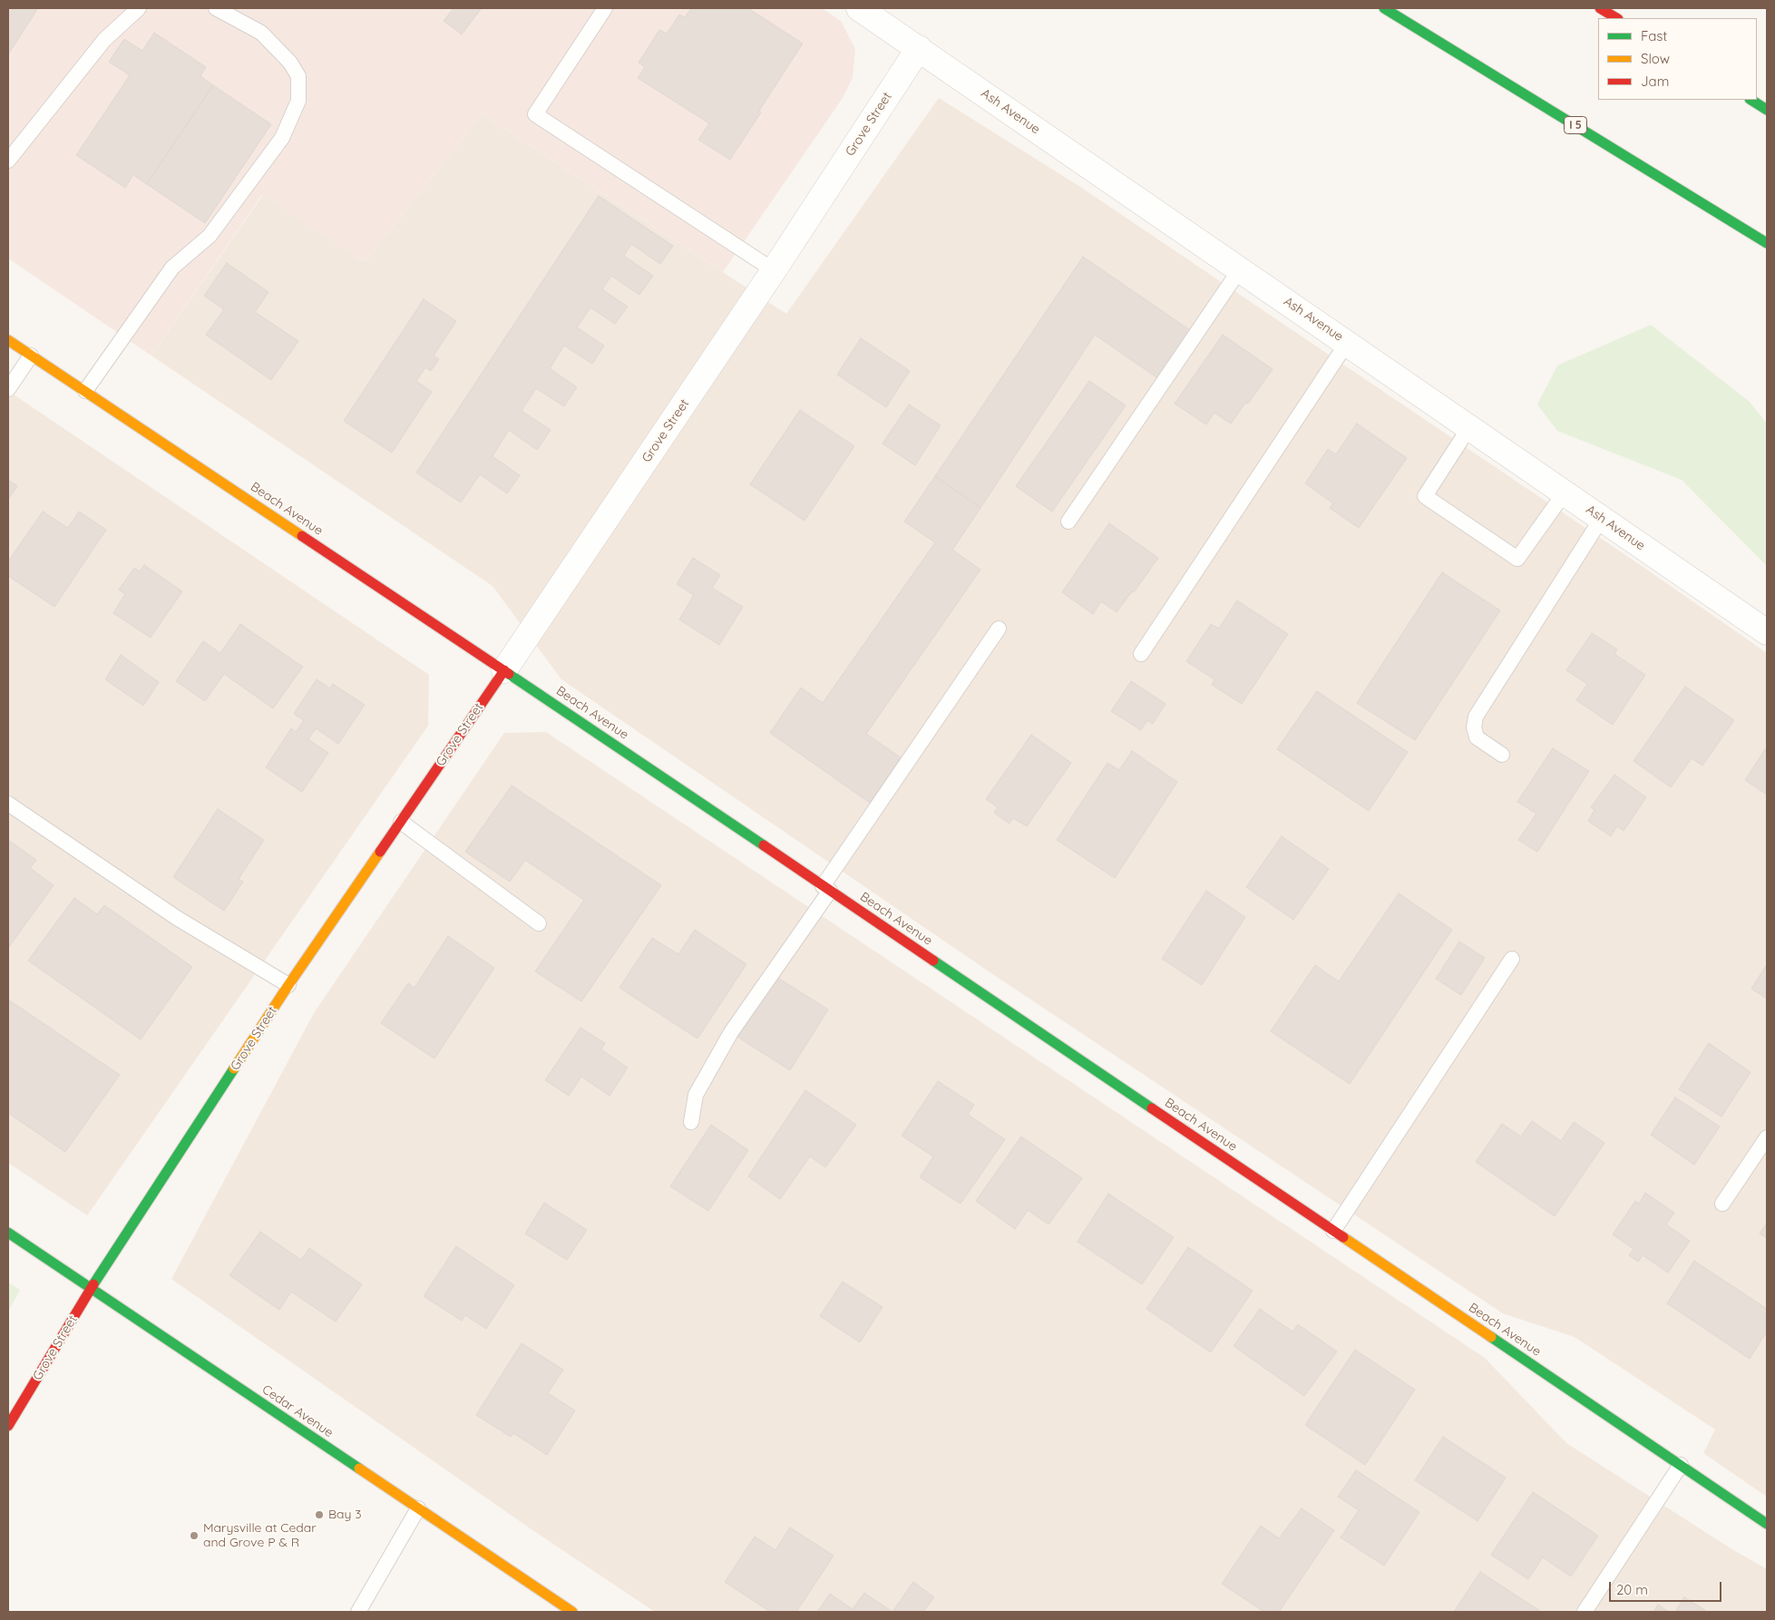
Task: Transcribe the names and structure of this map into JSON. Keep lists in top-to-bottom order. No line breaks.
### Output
{"streets":{"main road":["Grove Street","I 5","Beach Avenue","Cedar Avenue"],"street":["Ash Avenue"]},"crossings":[["Ash Avenue","Grove Street"],["Grove Street","Beach Avenue"],["Grove Street","Cedar Avenue"]],"places":["Bay 3","Marysville at Cedar and Grove P & R"],"legend":["Fast","Slow","Jam"],"scale_bar":"20 m"}
